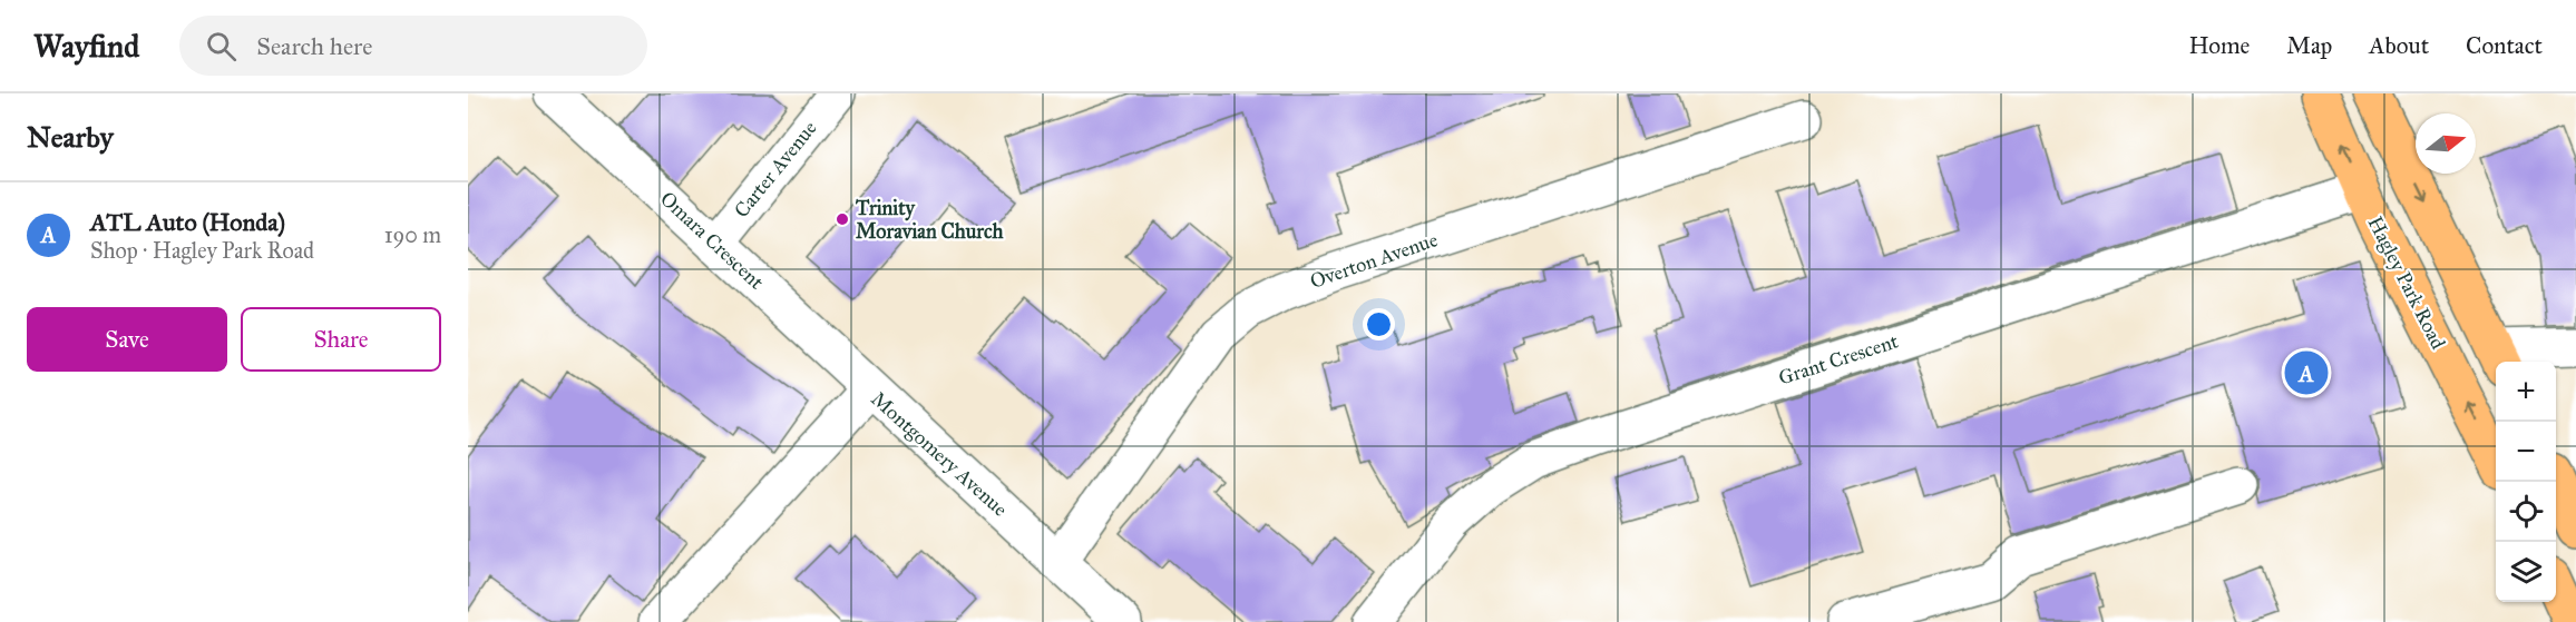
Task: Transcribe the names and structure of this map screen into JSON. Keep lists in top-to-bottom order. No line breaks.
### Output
{"streets":{"main road":["Hagley Park Road"],"street":["Carter Avenue","Omara Crescent","Overton Avenue","Grant Crescent","Montgomery Avenue"]},"crossings":[["Carter Avenue","Omara Crescent"],["Omara Crescent","Montgomery Avenue"],["Overton Avenue","Montgomery Avenue"],["Hagley Park Road","Grant Crescent"]],"places":["Trinity Moravian Church"],"north":"right","page":{"header":"Wayfind","search":"Search here","nav":["Home","Map","About","Contact"],"heading":"Nearby","list":[{"mark":"A","name":"ATL Auto (Honda)","note":"Shop · Hagley Park Road","value":"190 m"}],"buttons":["Save","Share"],"pins":"A","map_buttons":["+","−"]}}
